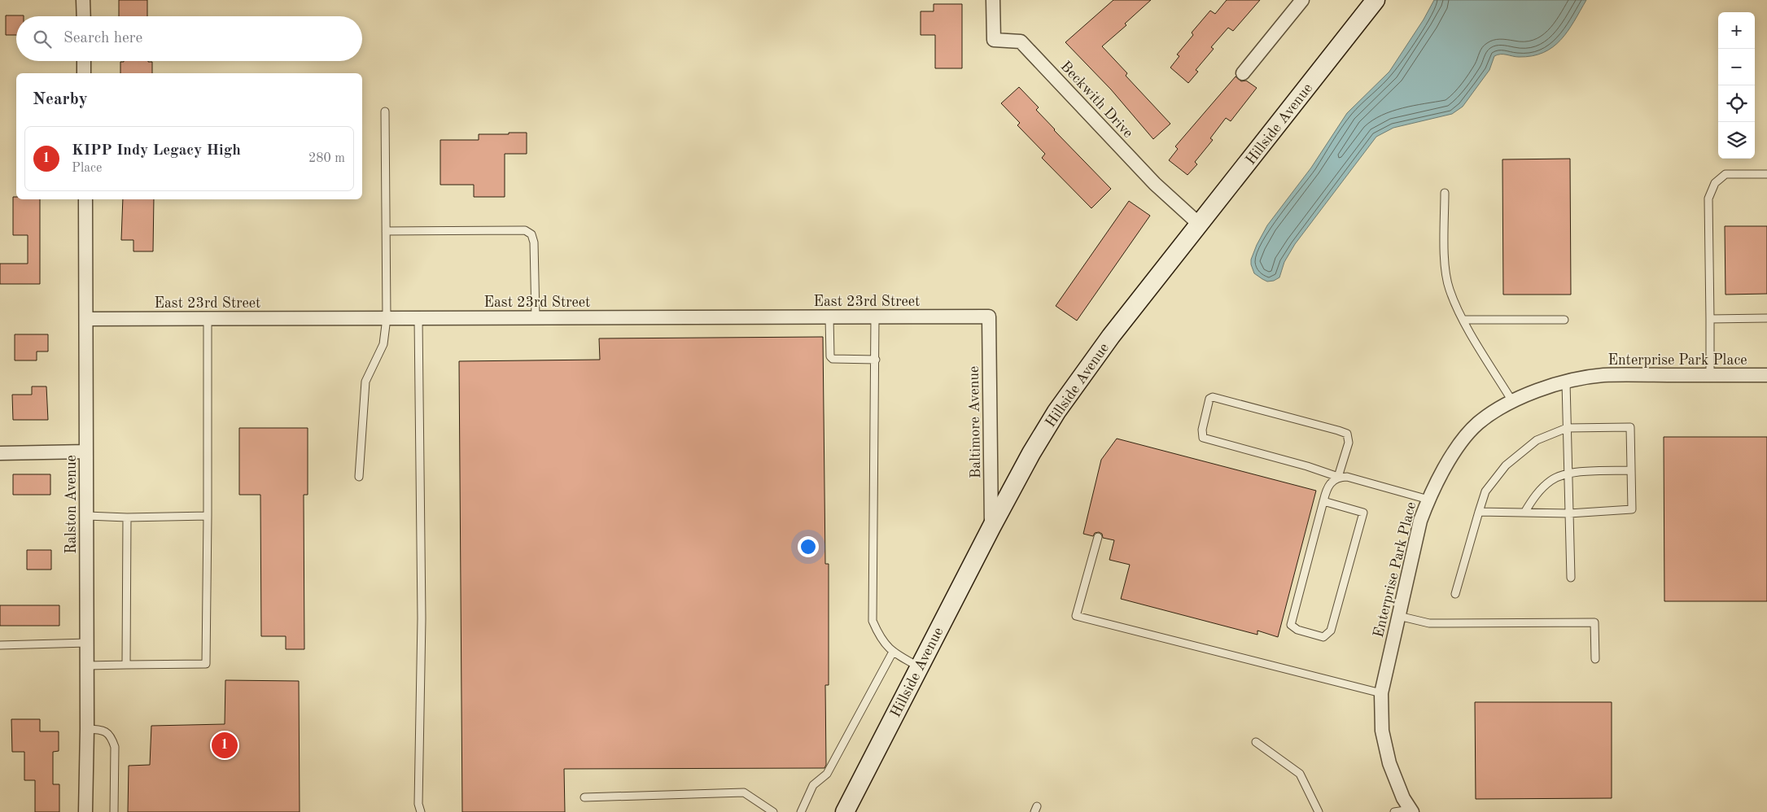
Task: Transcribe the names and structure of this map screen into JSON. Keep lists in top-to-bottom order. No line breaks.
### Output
{"streets":{"street":["Beckwith Drive","Hillside Avenue","East 23rd Street","Enterprise Park Place","Baltimore Avenue","Ralston Avenue"]},"crossings":[["Beckwith Drive","Hillside Avenue"],["Hillside Avenue","Baltimore Avenue"],["East 23rd Street","Baltimore Avenue"],["East 23rd Street","Ralston Avenue"]],"page":{"map_buttons":["+","−"],"search":"Search here","heading":"Nearby","list":[{"mark":"1","name":"KIPP Indy Legacy High","note":"Place","value":"280 m"}],"pins":"1"}}
